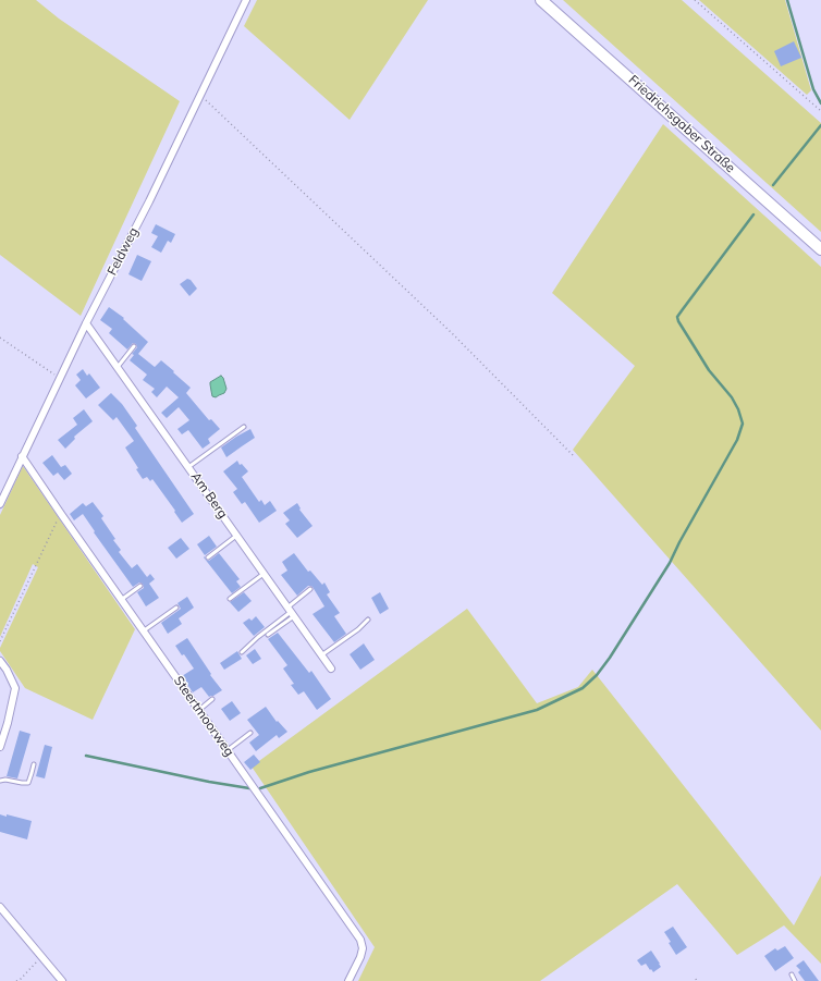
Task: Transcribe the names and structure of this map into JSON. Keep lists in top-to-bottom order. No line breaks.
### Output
{"streets":{"main road":["Friedrichsgaber Straße"],"street":["Feldweg","Am Berg","Steertmoorweg"]},"crossings":[["Feldweg","Am Berg"],["Feldweg","Steertmoorweg"]]}
